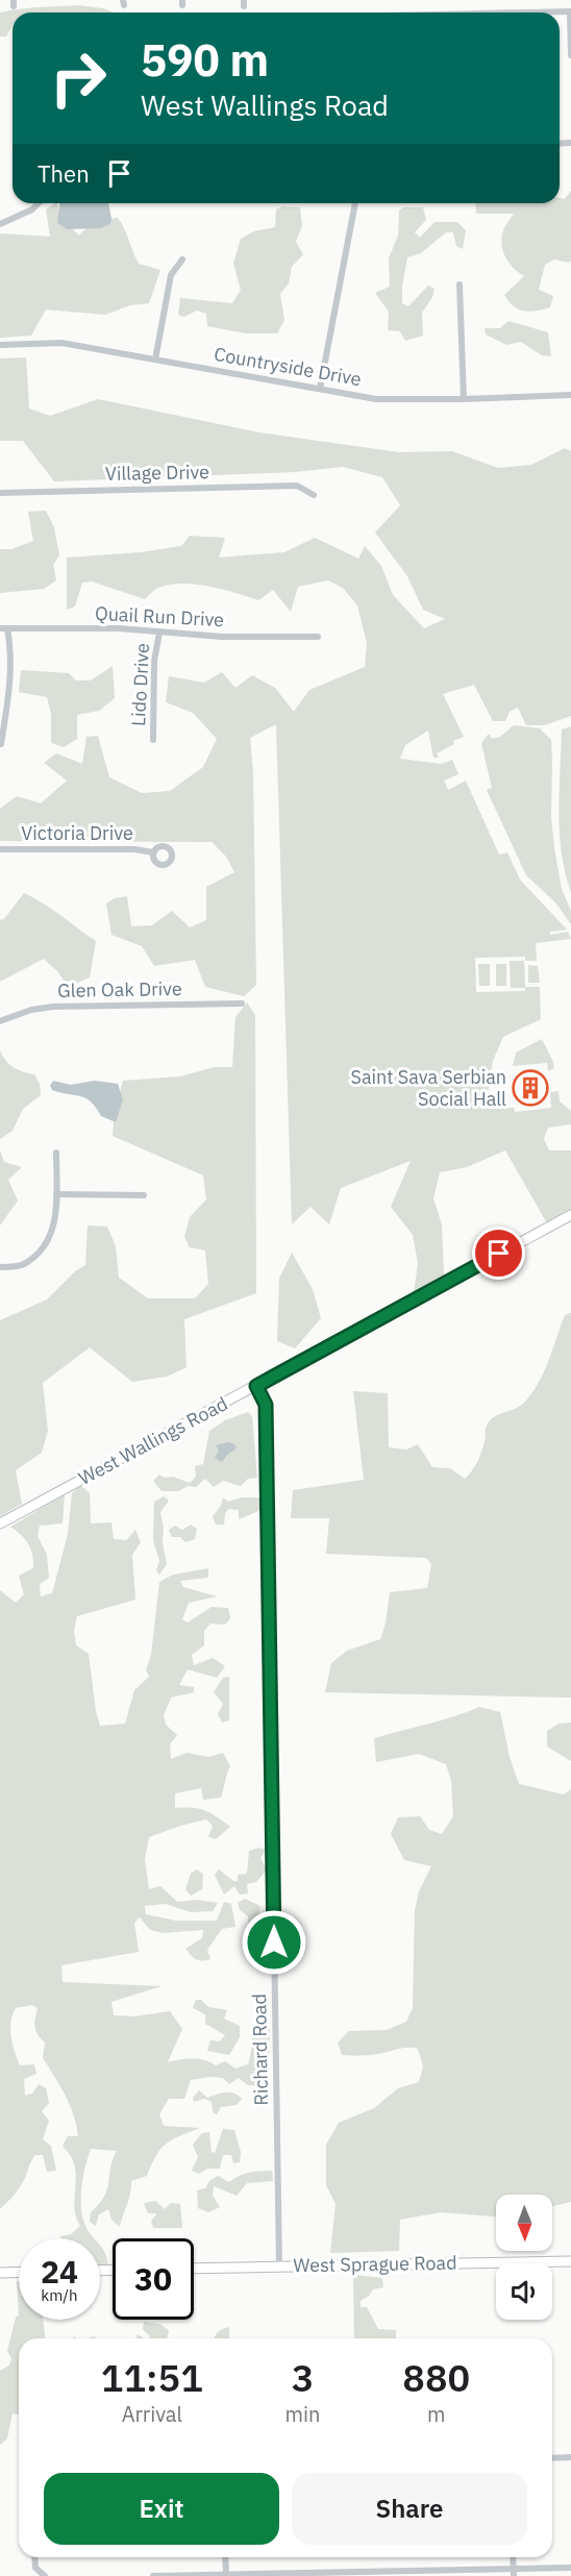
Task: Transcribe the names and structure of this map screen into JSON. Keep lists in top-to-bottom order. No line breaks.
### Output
{"streets":{"street":["Countryside Drive","Village Drive","Quail Run Drive","Lido Drive","Victoria Drive","Glen Oak Drive","West Wallings Road","Richard Road","West Sprague Road"]},"crossings":[["Quail Run Drive","Lido Drive"],["West Wallings Road","Richard Road"],["Richard Road","West Sprague Road"]],"places":{"building":["Saint Sava Serbian Social Hall"]},"north":"bottom","page":{"turn":["590 m","West Wallings Road"],"then":"Then","speed":"24 km/h","limit":"30","eta":["11:51","Arrival","3","min","880","m"],"buttons":["Exit","Share"]}}
